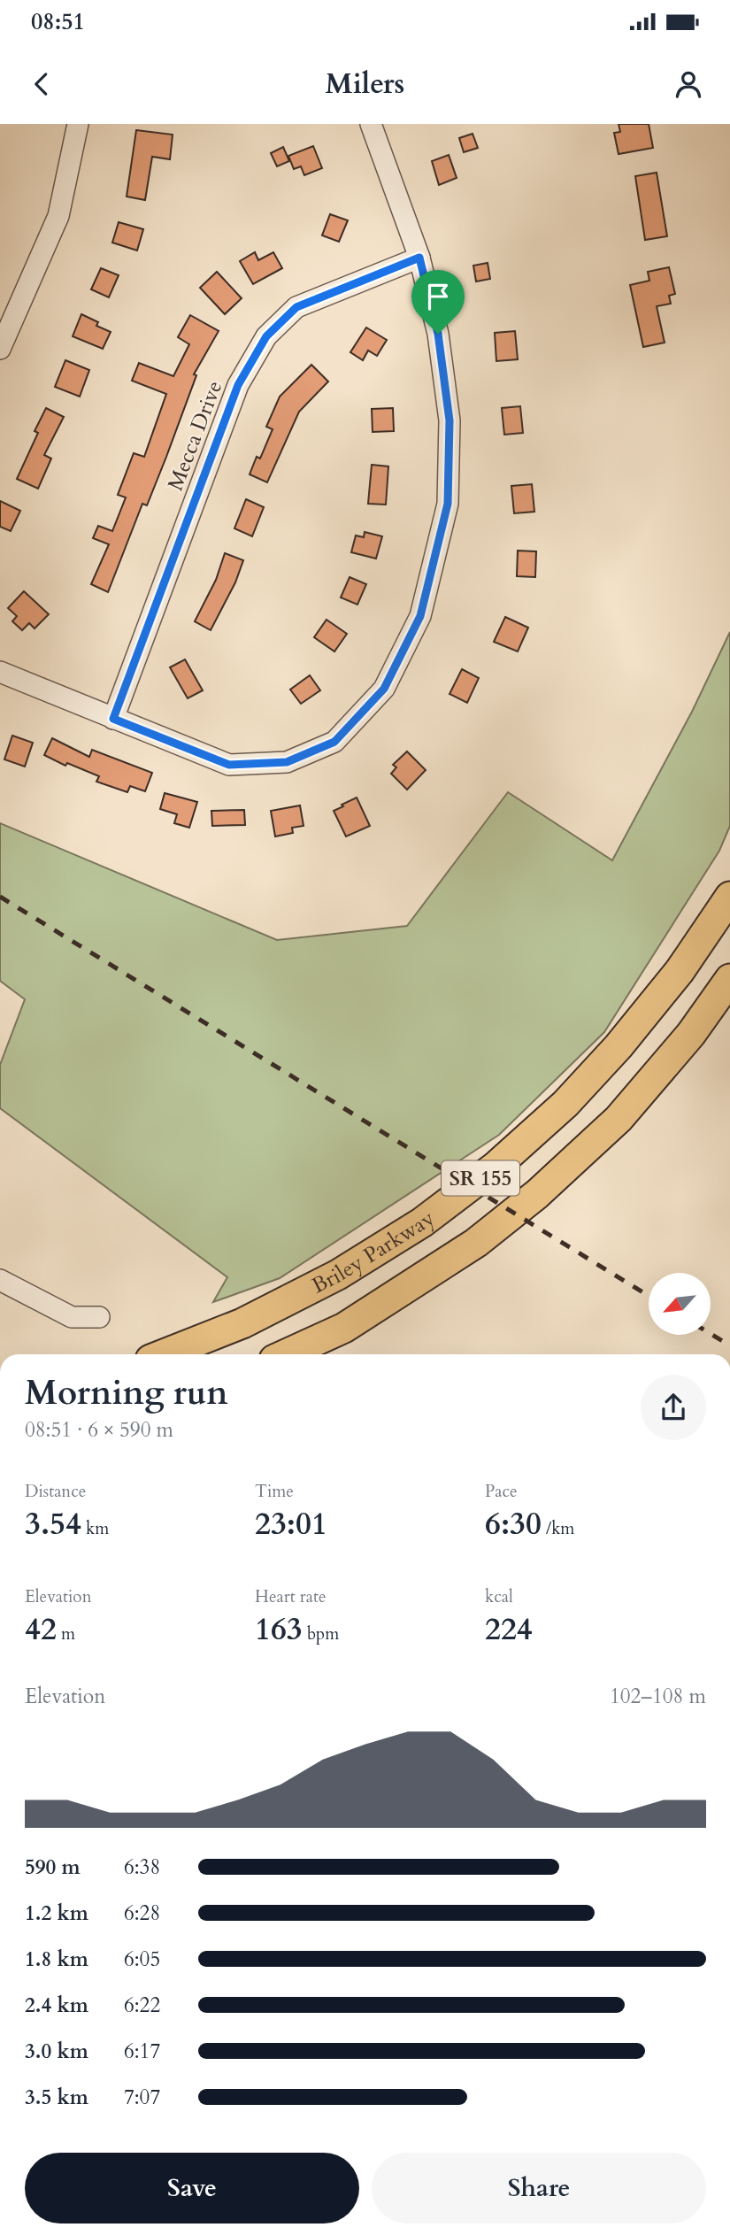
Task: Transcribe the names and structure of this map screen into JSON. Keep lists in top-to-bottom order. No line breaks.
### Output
{"streets":{"highway":["SR 155","Briley Parkway"],"street":["Mecca Drive"]},"north":"bottom left","page":{"status":"08:51","header":"Milers","heading":["Morning run","08:51 · 6 × 590 m"],"stats":[["Distance","3.54 km"],["Time","23:01"],["Pace","6:30 /km"],["Elevation","42 m"],["Heart rate","163 bpm"],["kcal","224"]],"chart":["Elevation","102–108 m"],"list":[{"name":"590 m","note":"6:38"},{"name":"1.2 km","note":"6:28"},{"name":"1.8 km","note":"6:05"},{"name":"2.4 km","note":"6:22"},{"name":"3.0 km","note":"6:17"},{"name":"3.5 km","note":"7:07"}],"buttons":["Save","Share"]}}
